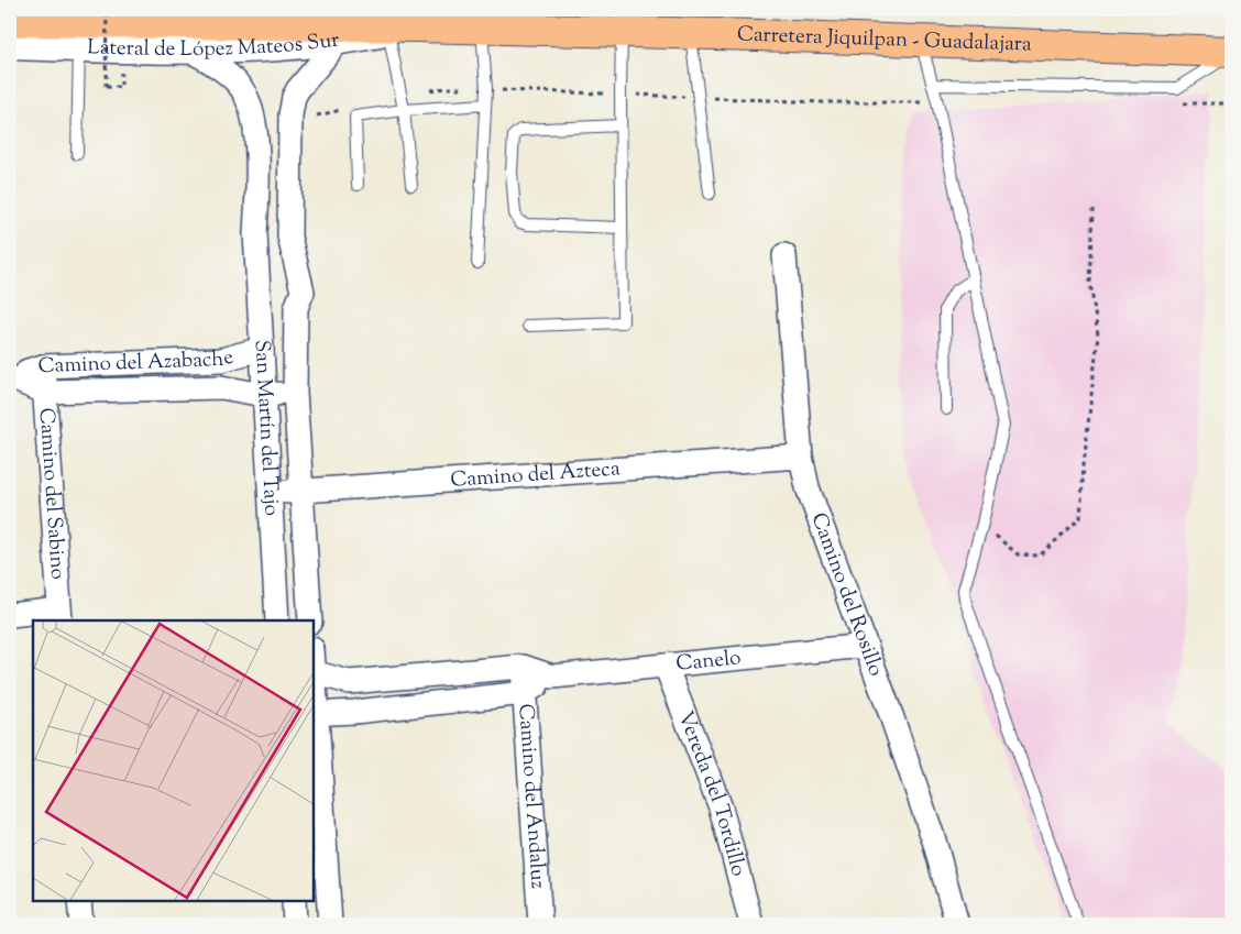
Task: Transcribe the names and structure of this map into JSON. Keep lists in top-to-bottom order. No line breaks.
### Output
{"streets":{"highway":["Carretera Jiquilpan - Guadalajara"],"street":["Lateral de López Mateos Sur","Camino del Azabache","San Martín del Tajo","Camino del Azteca","Camino del Sabino","Camino del Rosillo","Canelo","Vereda del Tordillo","Camino del Andaluz"]},"crossings":[["Carretera Jiquilpan - Guadalajara","Lateral de López Mateos Sur"],["Lateral de López Mateos Sur","San Martín del Tajo"],["Camino del Azabache","San Martín del Tajo"],["Camino del Azabache","Camino del Sabino"],["San Martín del Tajo","Camino del Azteca"],["Camino del Azteca","Camino del Rosillo"],["Camino del Rosillo","Canelo"],["Canelo","Vereda del Tordillo"],["Canelo","Camino del Andaluz"]]}
